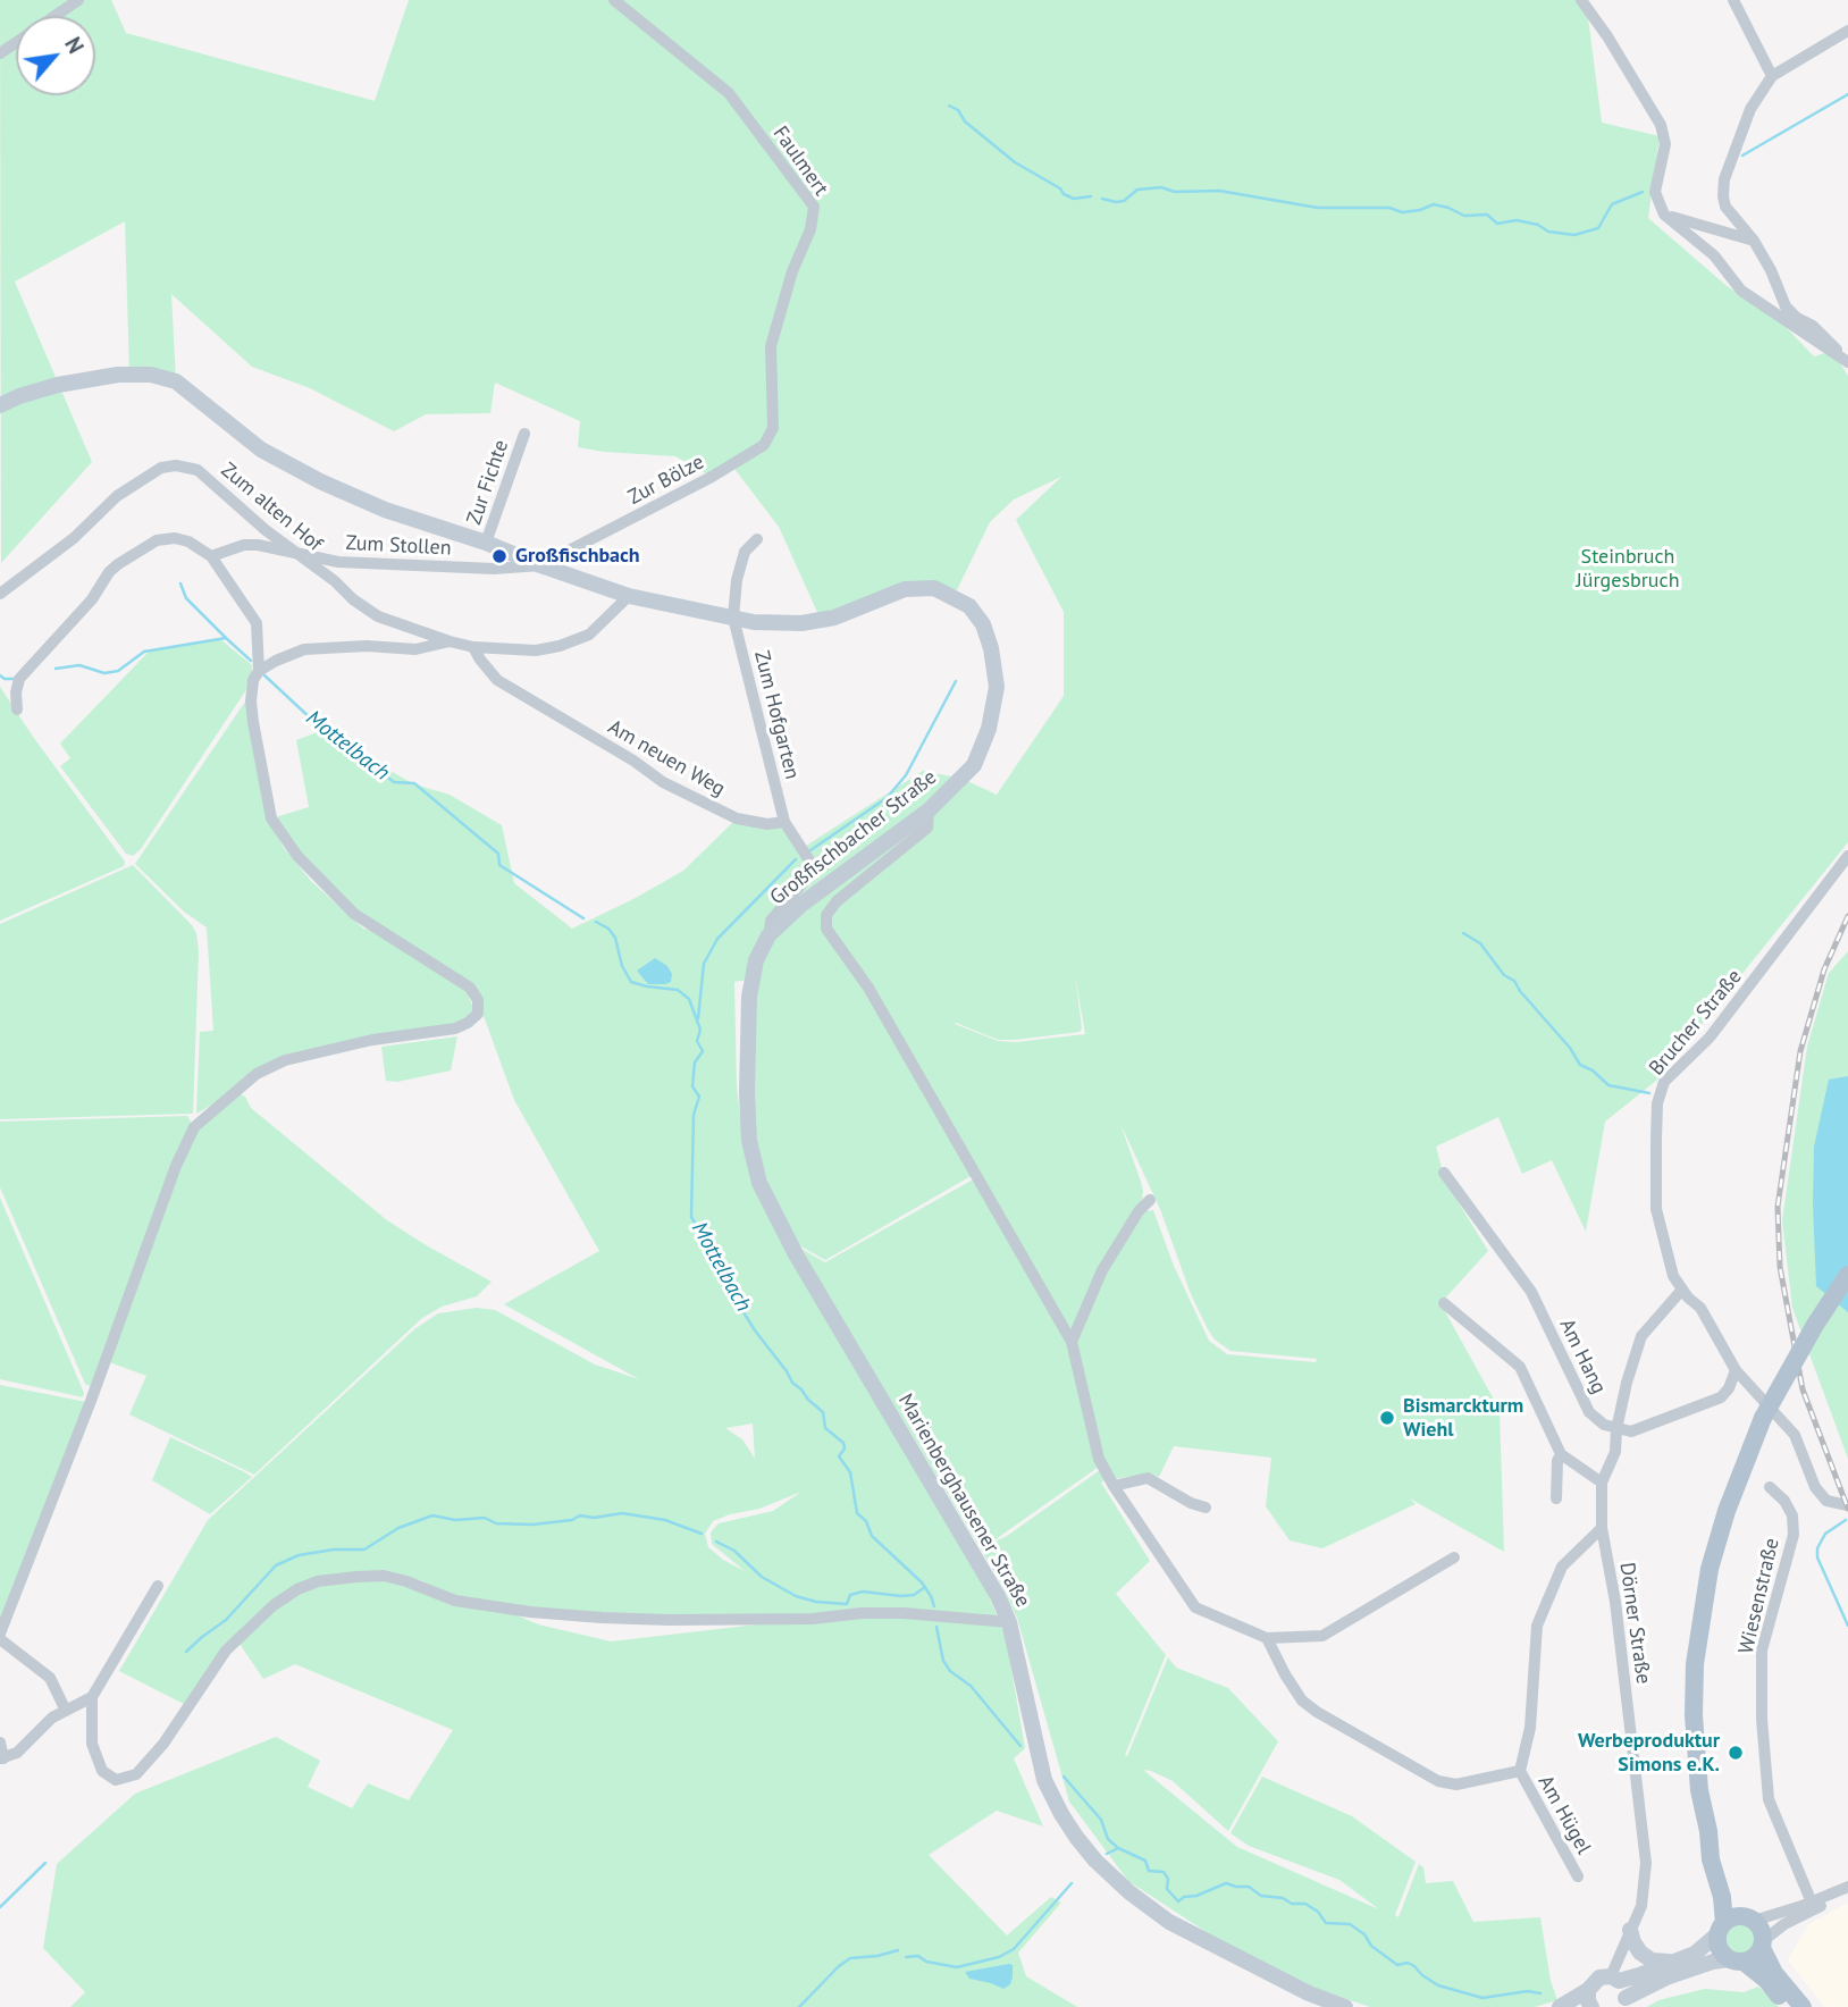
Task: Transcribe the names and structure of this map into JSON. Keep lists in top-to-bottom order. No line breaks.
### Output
{"streets":{"main road":["Großfischbacher Straße","Marienberghausener Straße"],"street":["Faulmert","Zur Bölze","Zur Fichte","Zum alten Hof","Zum Stollen","Zum Hofgarten","Am neuen Weg","Brucher Straße","Am Hang","Wiesenstraße","Dörner Straße","Am Hügel"]},"crossings":[["Faulmert","Zur Bölze"],["Zur Bölze","Zum Stollen"],["Zur Bölze","Großfischbacher Straße"],["Zur Fichte","Großfischbacher Straße"],["Zum alten Hof","Zum Stollen"],["Zum alten Hof","Am neuen Weg"],["Zum alten Hof","Großfischbacher Straße"],["Zum Stollen","Großfischbacher Straße"],["Zum Hofgarten","Am neuen Weg"],["Zum Hofgarten","Großfischbacher Straße"],["Großfischbacher Straße","Marienberghausener Straße"],["Brucher Straße","Dörner Straße"],["Am Hang","Dörner Straße"]],"water":["Mottelbach"],"parks":["Steinbruch Jürgesbruch"],"places":["Großfischbach","Bismarckturm Wiehl","Werbeproduktur Simons e.K."],"north":"top right"}
